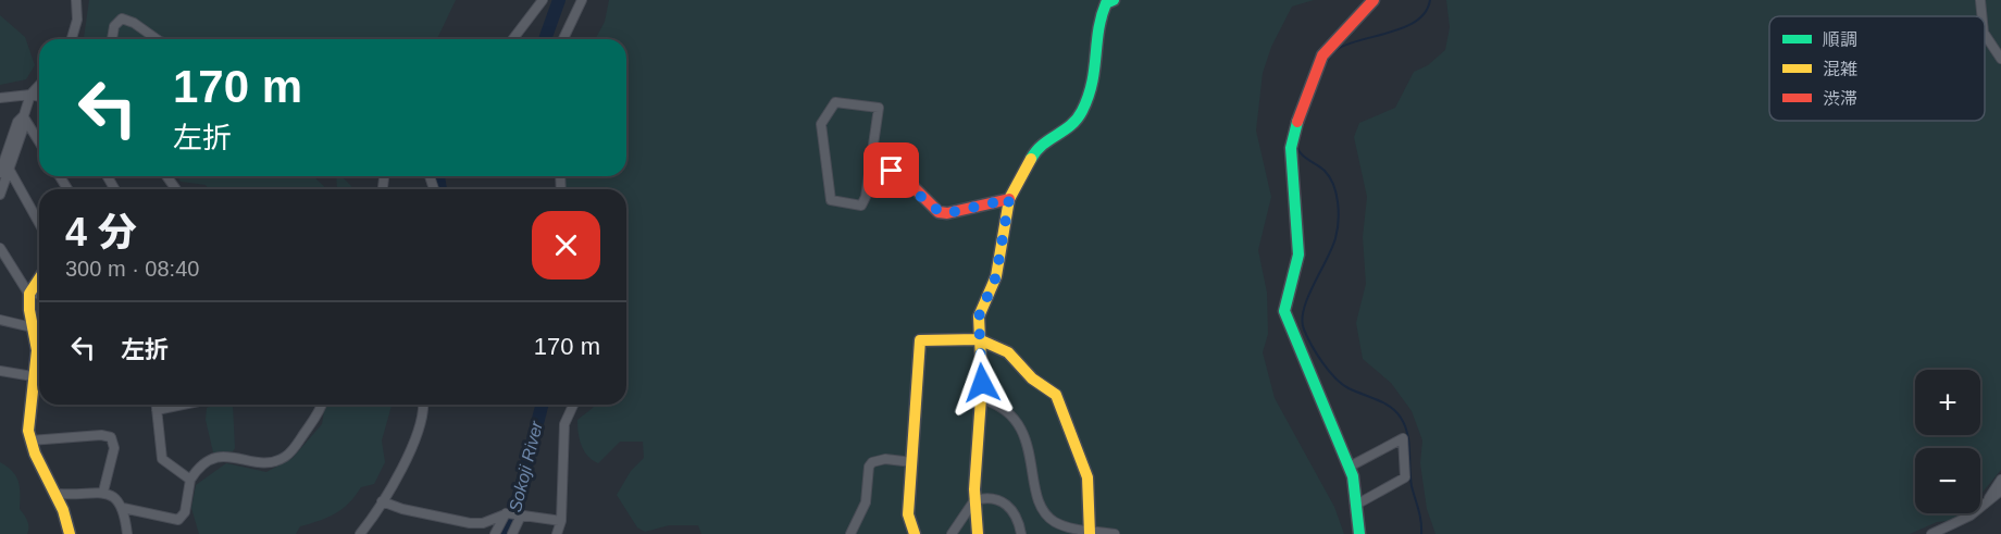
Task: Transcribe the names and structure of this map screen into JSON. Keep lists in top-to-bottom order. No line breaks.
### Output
{"water":["Sokoji River"],"legend":["順調","混雑","渋滞"],"page":{"turn":["170 m","左折"],"heading":["4 分","300 m · 08:40"],"list":[{"name":"左折","value":"170 m"}],"map_buttons":["+","−"]}}
